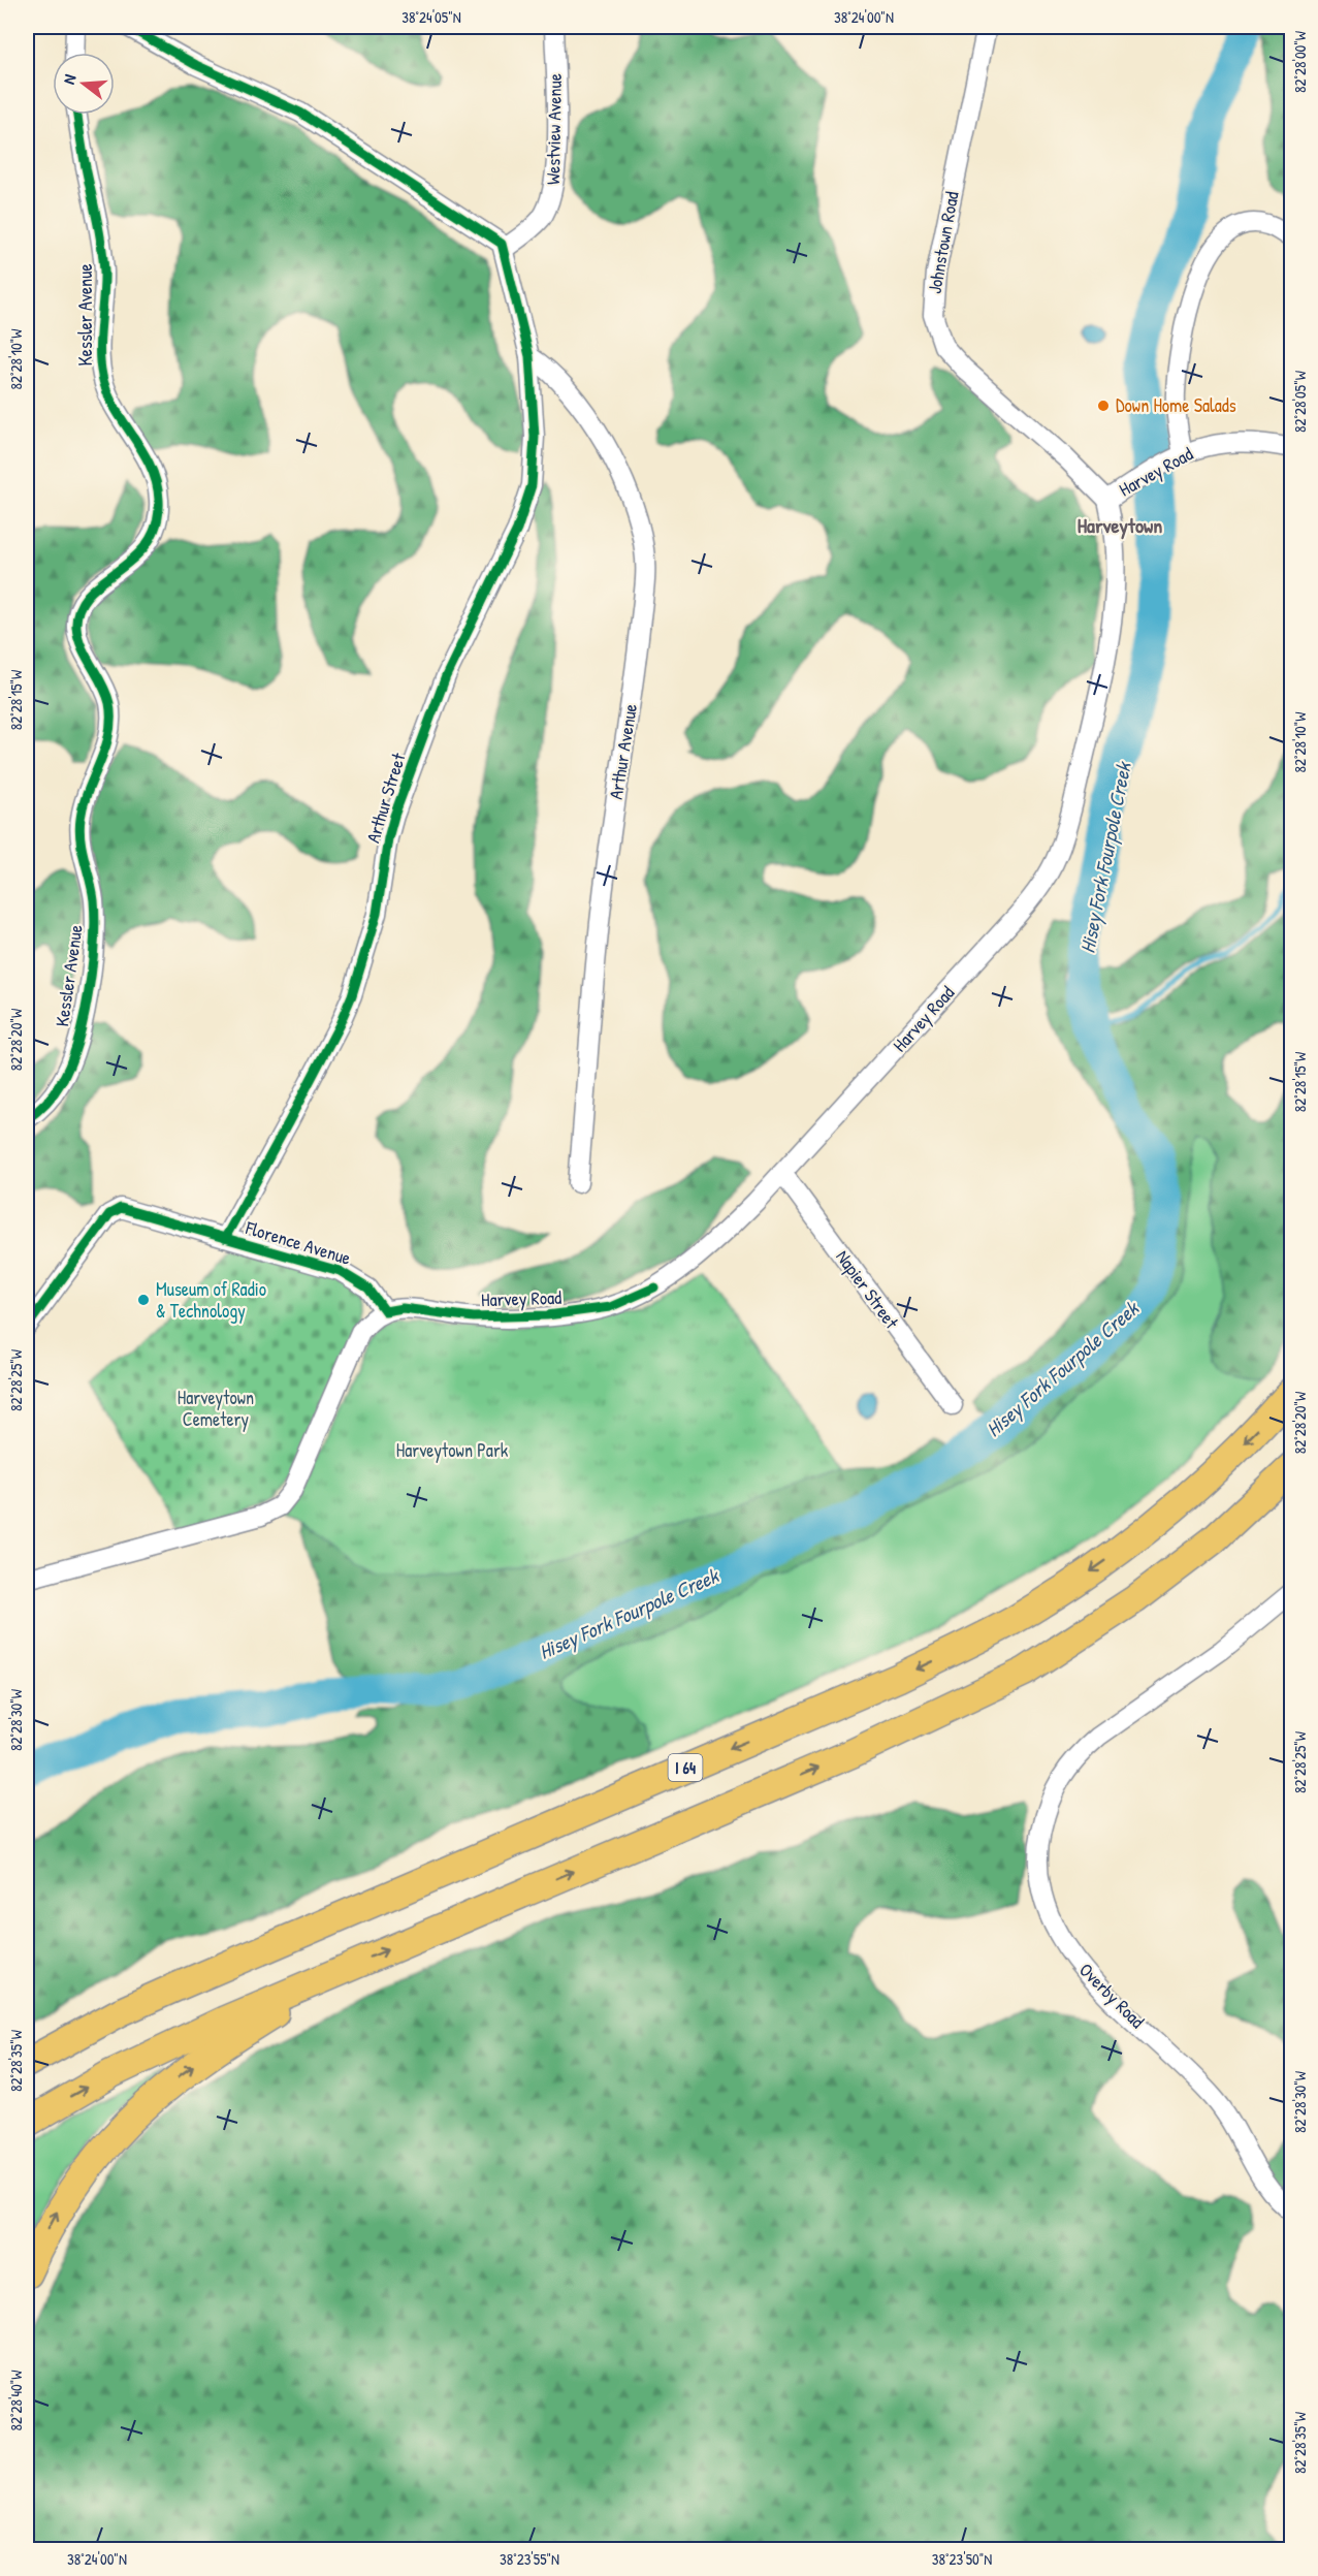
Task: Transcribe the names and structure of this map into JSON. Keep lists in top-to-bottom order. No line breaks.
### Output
{"streets":{"highway":["I 64"],"street":["Westview Avenue","Johnstown Road","Kessler Avenue","Harvey Road","Arthur Avenue","Arthur Street","Florence Avenue","Napier Street","Overby Road"]},"crossings":[["Westview Avenue","Arthur Street"],["Johnstown Road","Harvey Road"],["Harvey Road","Florence Avenue"],["Harvey Road","Napier Street"],["Arthur Avenue","Arthur Street"],["Arthur Street","Florence Avenue"]],"districts":["Harveytown"],"water":["Hisey Fork Fourpole Creek"],"parks":["Harveytown Cemetery","Harveytown Park"],"places":["Down Home Salads","Museum of Radio & Technology"],"north":"left","coordinates":["38°24'05\"N","38°24'00\"N","82°28'00\"W","82°28'10\"W","82°28'05\"W","82°28'15\"W","82°28'20\"W","82°28'25\"W","82°28'30\"W","82°28'35\"W","82°28'40\"W","38°23'55\"N","38°23'50\"N"]}
